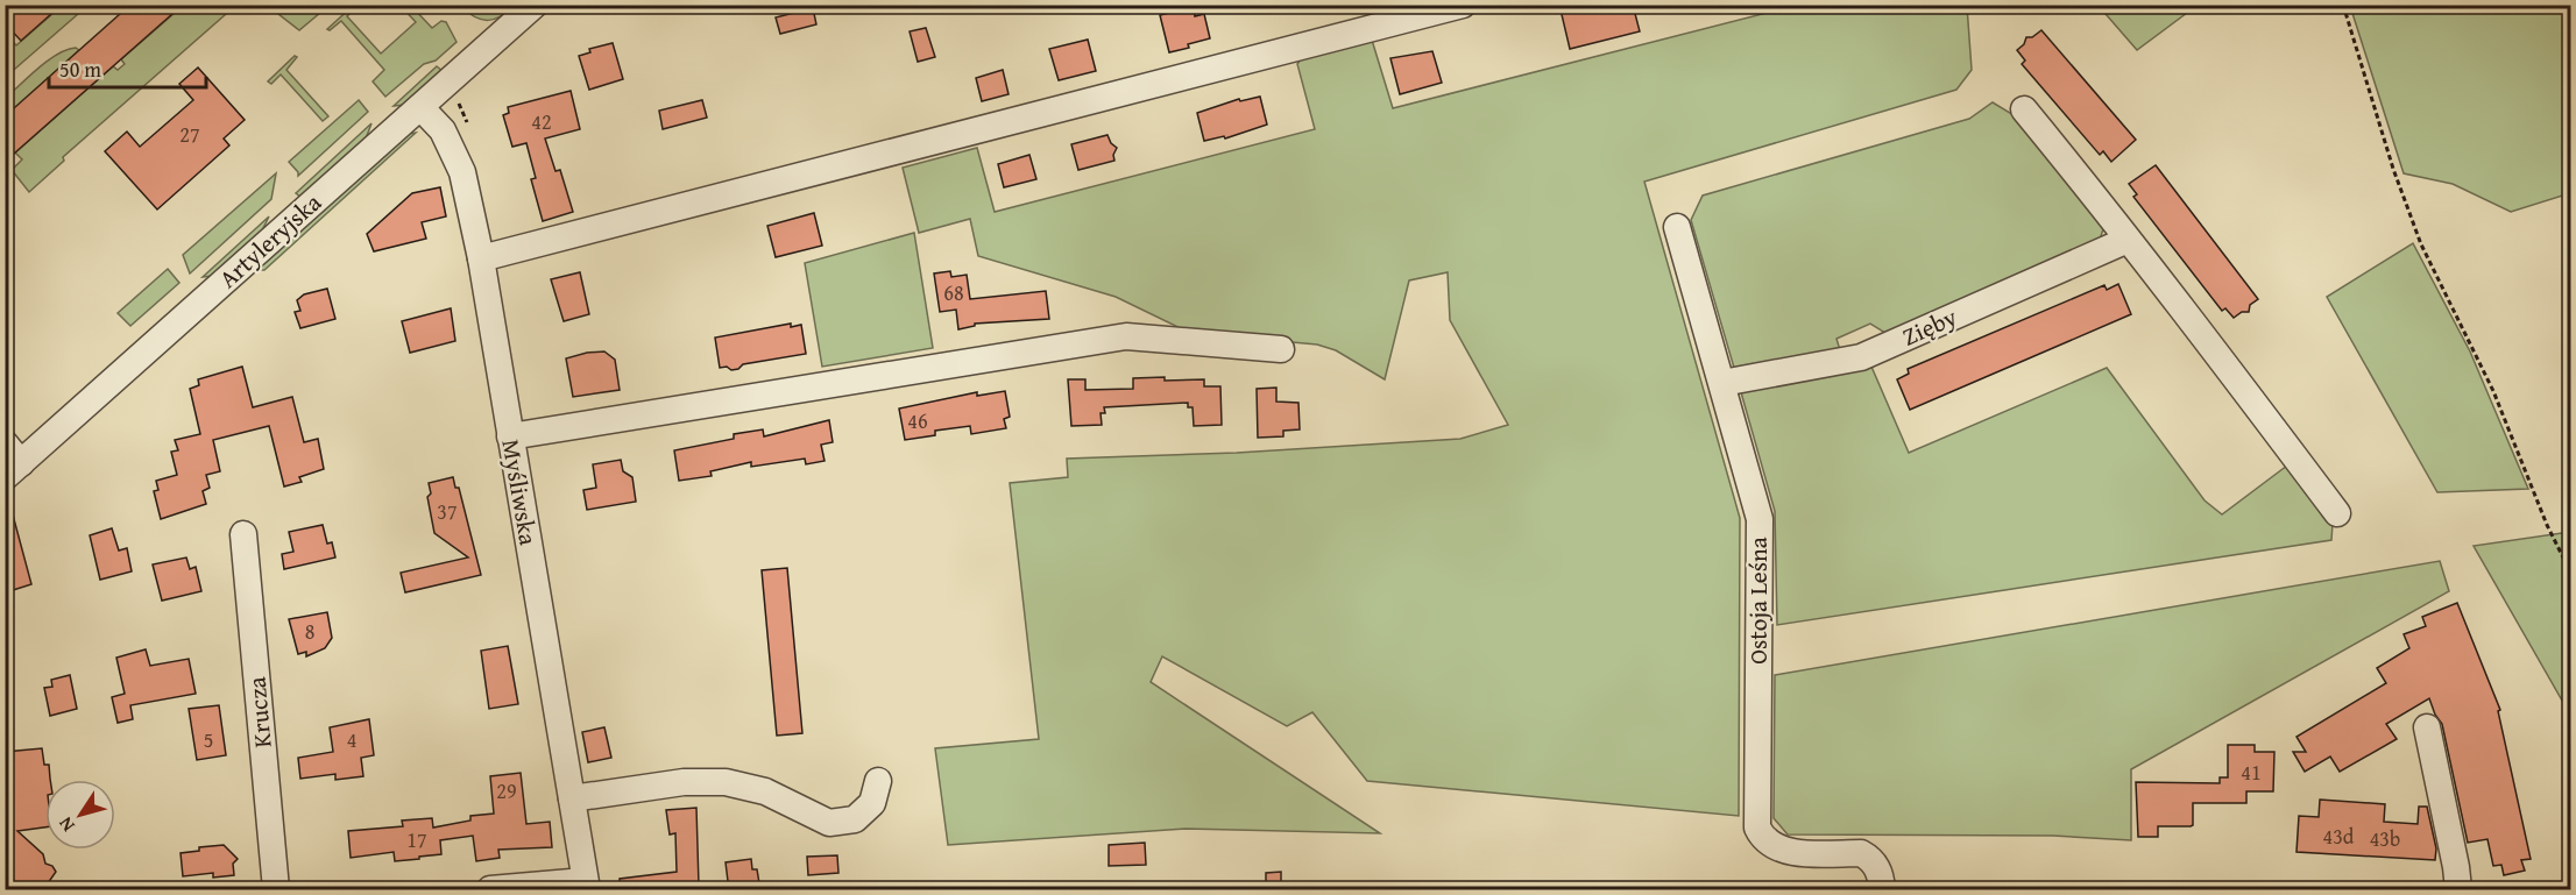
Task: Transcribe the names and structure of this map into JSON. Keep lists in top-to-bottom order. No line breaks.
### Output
{"streets":{"street":["Artyleryjska","Zięby","Myśliwska","Ostoja Leśna","Krucza"]},"crossings":[["Artyleryjska","Myśliwska"],["Zięby","Ostoja Leśna"]],"house_numbers":["42","27","68","46","37","8","5","4","41","29","43d","43b","17"],"scale_bar":"50 m","north":"bottom left"}
